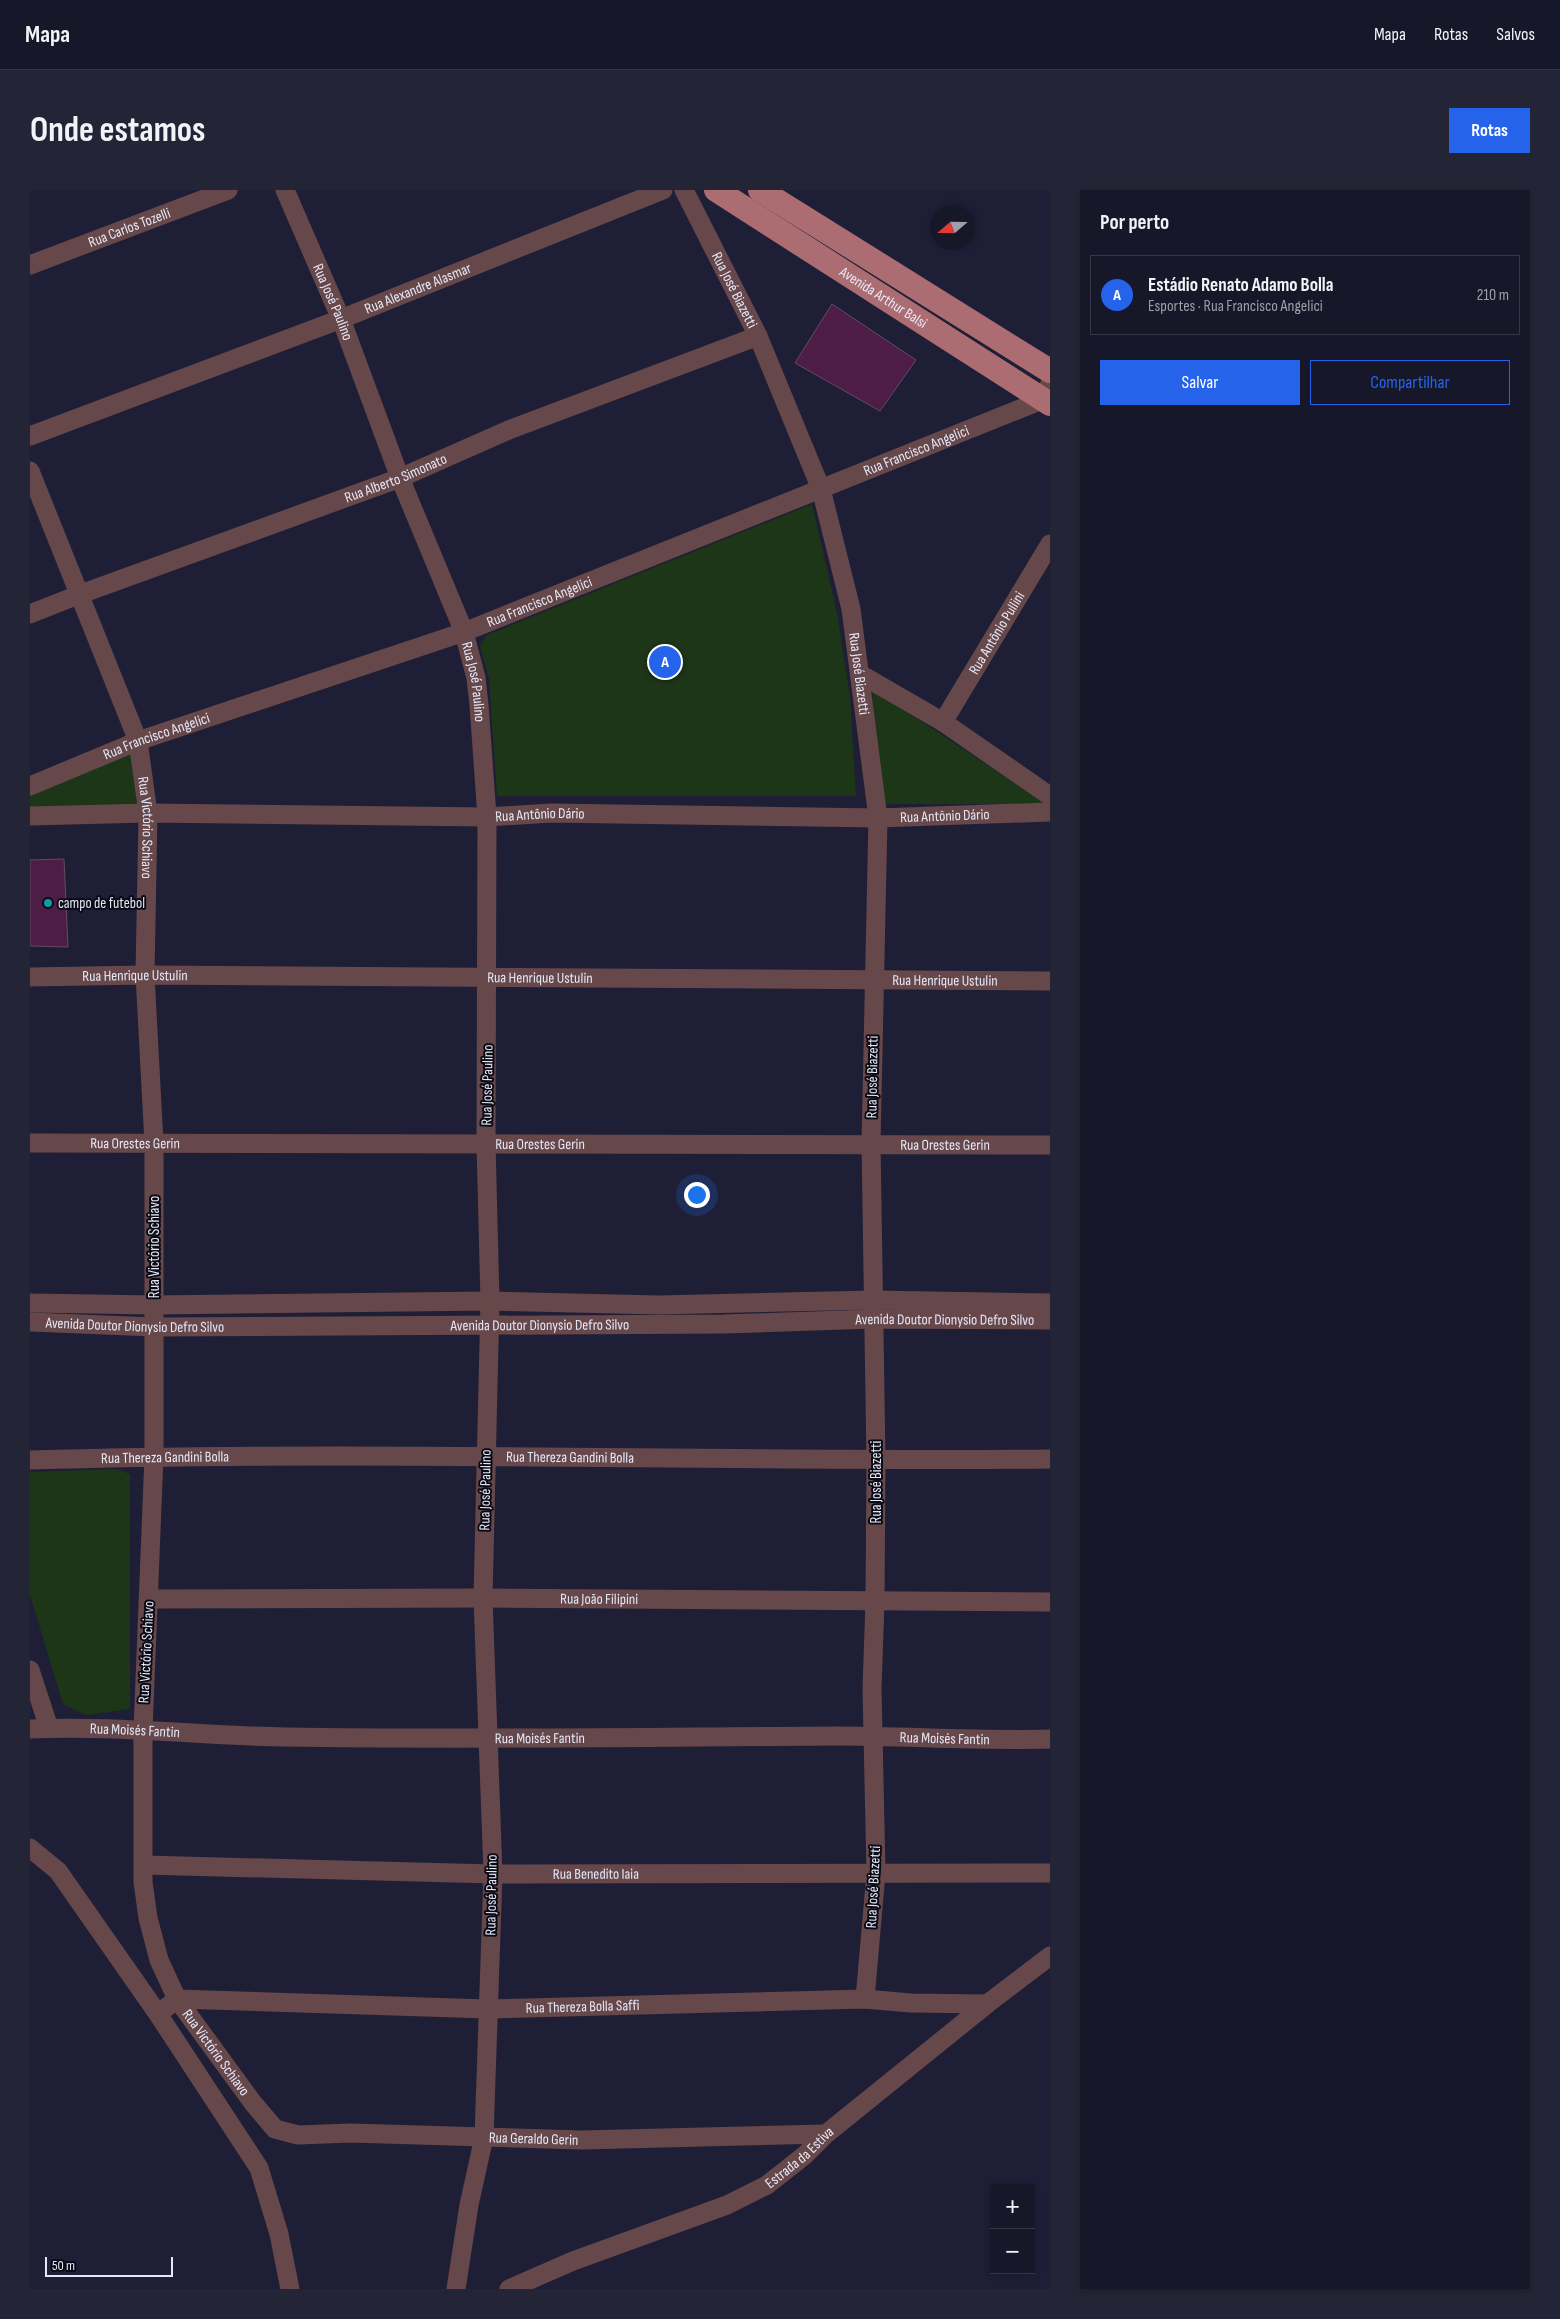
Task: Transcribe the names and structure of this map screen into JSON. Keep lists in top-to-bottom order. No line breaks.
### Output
{"streets":{"main road":["Avenida Arthur Balsi"],"street":["Rua Carlos Tozelli","Rua Alexandre Alasmar","Rua José Biazetti","Rua José Paulino","Rua Francisco Angelici","Rua Alberto Simonato","Rua Antônio Pullini","Rua Antônio Dário","Rua Victório Schiavo","Rua Henrique Ustulin","Rua Orestes Gerin","Avenida Doutor Dionysio Defro Silvo","Rua Thereza Gandini Bolla","Rua João Filipini","Rua Moisés Fantin","Rua Benedito Iaia","Rua Thereza Bolla Saffi","Rua Geraldo Gerin","Estrada da Estiva"]},"crossings":[["Rua Alexandre Alasmar","Rua José Paulino"],["Rua José Biazetti","Rua Francisco Angelici"],["Rua José Biazetti","Rua Alberto Simonato"],["Rua José Biazetti","Rua Antônio Dário"],["Rua José Biazetti","Rua Henrique Ustulin"],["Rua José Biazetti","Rua Orestes Gerin"],["Rua José Biazetti","Avenida Doutor Dionysio Defro Silvo"],["Rua José Biazetti","Rua Thereza Gandini Bolla"],["Rua José Biazetti","Rua João Filipini"],["Rua José Biazetti","Rua Moisés Fantin"],["Rua José Biazetti","Rua Benedito Iaia"],["Rua José Biazetti","Rua Thereza Bolla Saffi"],["Avenida Arthur Balsi","Rua Francisco Angelici"],["Rua José Paulino","Rua Francisco Angelici"],["Rua José Paulino","Rua Alberto Simonato"],["Rua José Paulino","Rua Antônio Dário"],["Rua José Paulino","Rua Henrique Ustulin"],["Rua José Paulino","Rua Orestes Gerin"],["Rua José Paulino","Avenida Doutor Dionysio Defro Silvo"],["Rua José Paulino","Rua Thereza Gandini Bolla"],["Rua José Paulino","Rua João Filipini"],["Rua José Paulino","Rua Moisés Fantin"],["Rua José Paulino","Rua Benedito Iaia"],["Rua José Paulino","Rua Thereza Bolla Saffi"],["Rua José Paulino","Rua Geraldo Gerin"],["Rua Francisco Angelici","Rua Victório Schiavo"],["Rua Alberto Simonato","Rua Victório Schiavo"],["Rua Antônio Dário","Rua Victório Schiavo"],["Rua Victório Schiavo","Rua Henrique Ustulin"],["Rua Victório Schiavo","Rua Orestes Gerin"],["Rua Victório Schiavo","Avenida Doutor Dionysio Defro Silvo"],["Rua Victório Schiavo","Rua Thereza Gandini Bolla"],["Rua Victório Schiavo","Rua João Filipini"],["Rua Victório Schiavo","Rua Moisés Fantin"],["Rua Victório Schiavo","Rua Benedito Iaia"],["Rua Victório Schiavo","Rua Thereza Bolla Saffi"],["Rua Victório Schiavo","Rua Geraldo Gerin"],["Rua Thereza Bolla Saffi","Estrada da Estiva"],["Rua Geraldo Gerin","Estrada da Estiva"]],"places":["campo de futebol"],"scale_bar":"50 m","north":"left","page":{"header":"Mapa","nav":["Mapa","Rotas","Salvos"],"buttons":["Rotas",["Salvar","Compartilhar"]],"title":"Onde estamos","heading":"Por perto","list":[{"mark":"A","name":"Estádio Renato Adamo Bolla","note":"Esportes · Rua Francisco Angelici","value":"210 m"}],"pins":"A","map_buttons":["+","−"],"scale":"50 m"}}
